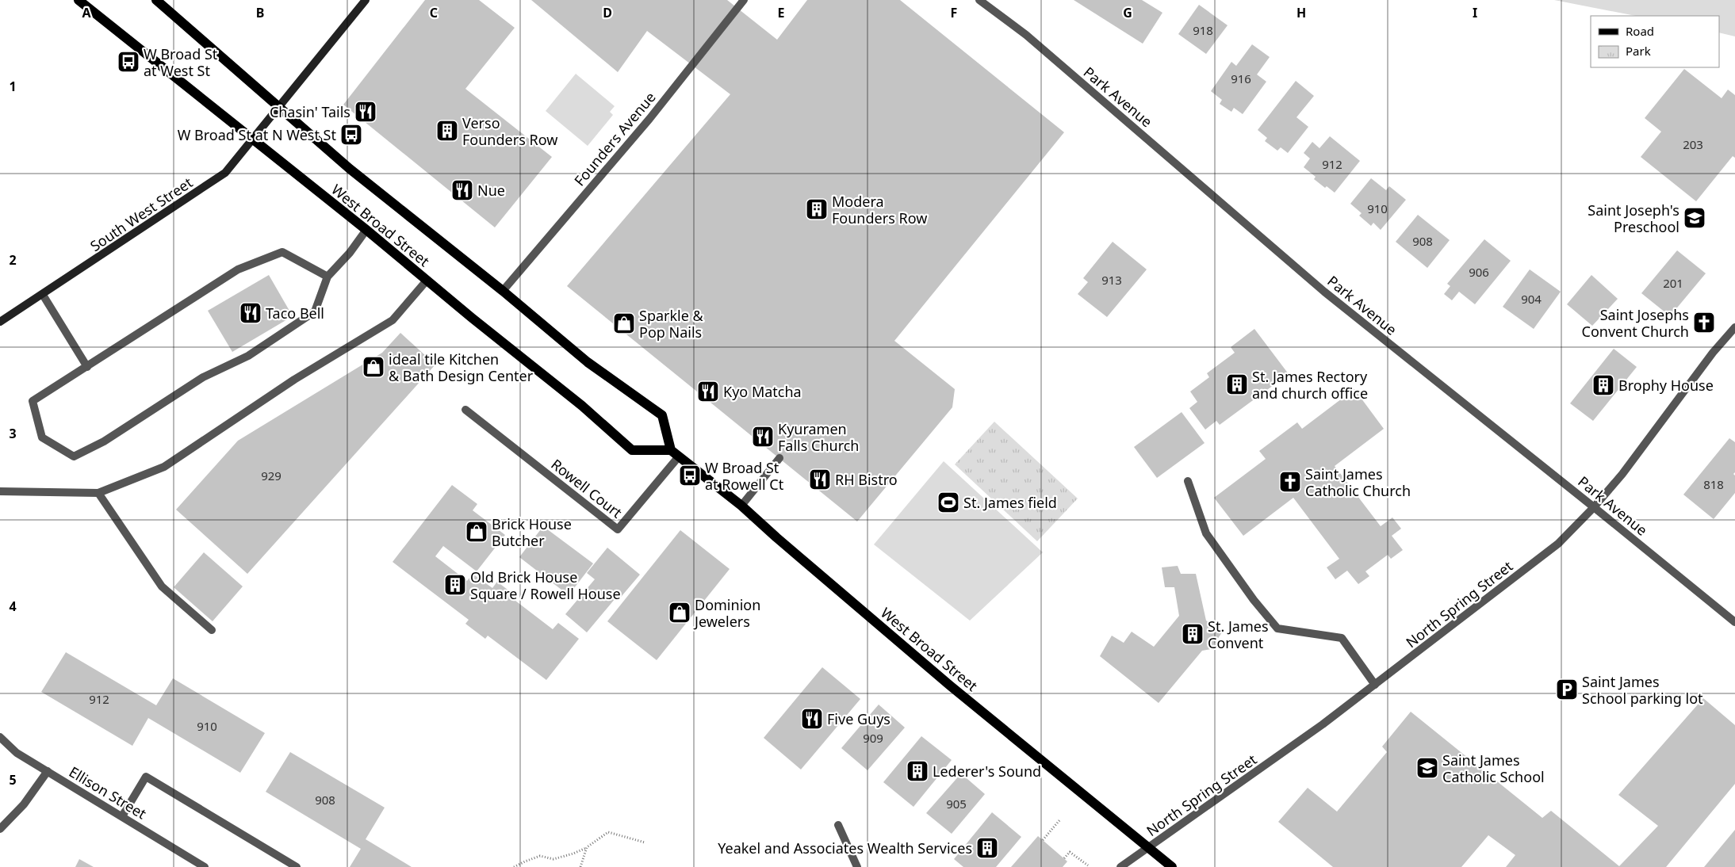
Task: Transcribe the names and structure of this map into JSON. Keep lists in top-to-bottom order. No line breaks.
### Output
{"streets":{"main road":["South West Street","West Broad Street"],"street":["Park Avenue","Founders Avenue","Rowell Court","North Spring Street","Ellison Street"]},"crossings":[["Park Avenue","North Spring Street"],["Founders Avenue","West Broad Street"],["South West Street","West Broad Street"],["West Broad Street","Rowell Court"],["West Broad Street","North Spring Street"]],"places":{"bus stop":["W Broad St at West St","W Broad St at N West St","W Broad St at Rowell Ct"],"restaurant":["Chasin' Tails","Nue","Taco Bell","Kyo Matcha","Kyuramen Falls Church","RH Bistro","Five Guys"],"building":["Verso Founders Row","Modera Founders Row","St. James Rectory and church office","Brophy House","Old Brick House Square / Rowell House","St. James Convent","Lederer's Sound","Yeakel and Associates Wealth Services"],"school or university":["Saint Joseph's Preschool","Saint James Catholic School"],"church":["Saint Josephs Convent Church","Saint James Catholic Church"],"shop":["Sparkle & Pop Nails","ideal tile Kitchen & Bath Design Center","Brick House Butcher","Dominion Jewelers"],"sports":["St. James field"],"parking":["Saint James School parking lot"]},"house_numbers":["918","916","203","912","910","908","906","913","201","904","929","818","912","910","909","908","905"],"legend":["Road","Park"],"grid":{"columns":["A","B","C","D","E","F","G","H","I"],"rows":["1","2","3","4","5"]}}
